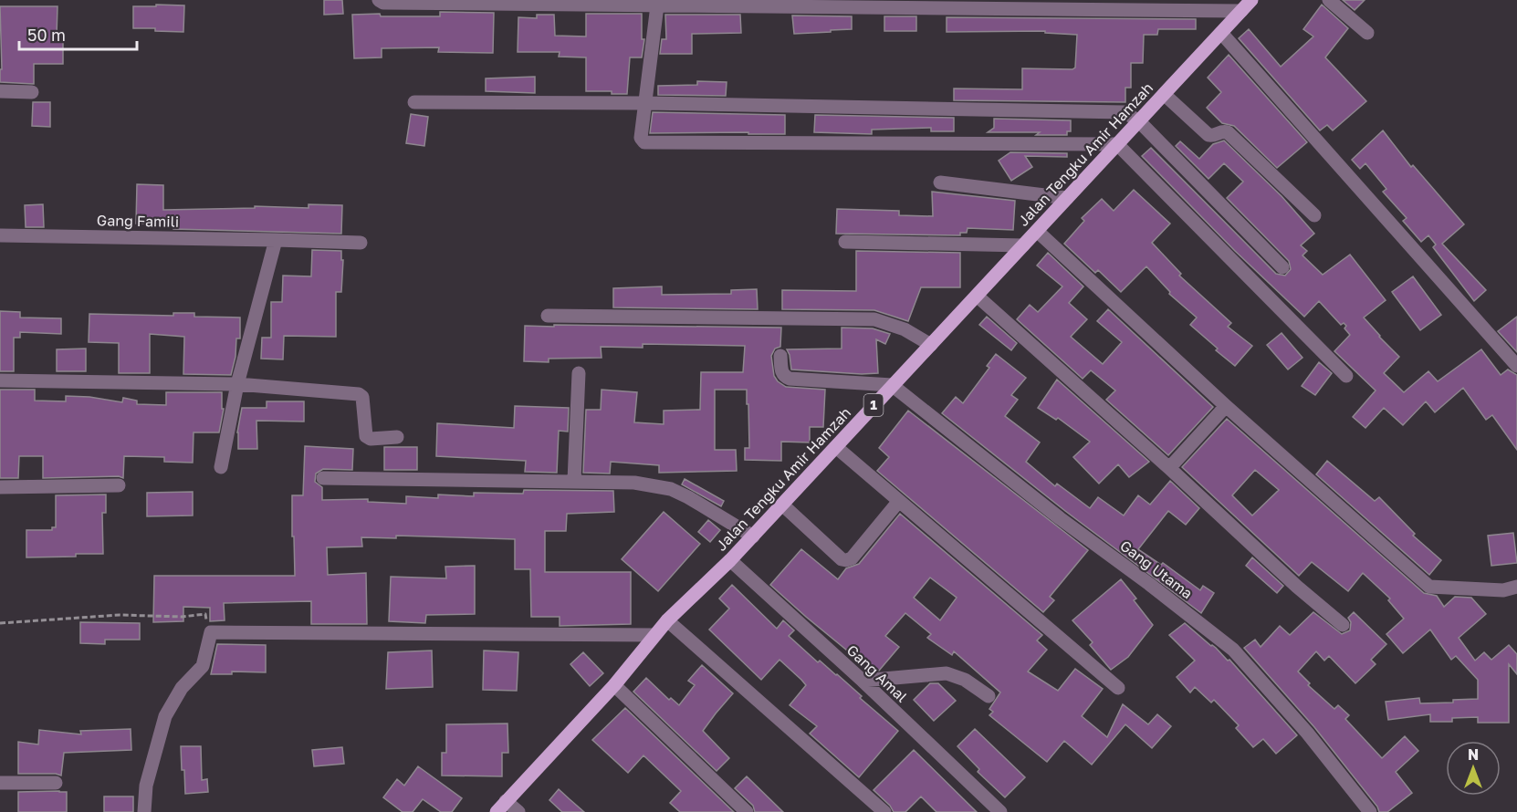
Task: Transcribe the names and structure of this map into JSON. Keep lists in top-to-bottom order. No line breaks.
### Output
{"streets":{"main road":["Jalan Tengku Amir Hamzah","1"],"street":["Gang Famili","Gang Utama","Gang Amal"]},"crossings":[["Jalan Tengku Amir Hamzah","Gang Utama"],["Jalan Tengku Amir Hamzah","Gang Amal"]],"scale_bar":"50 m","north":"top"}
